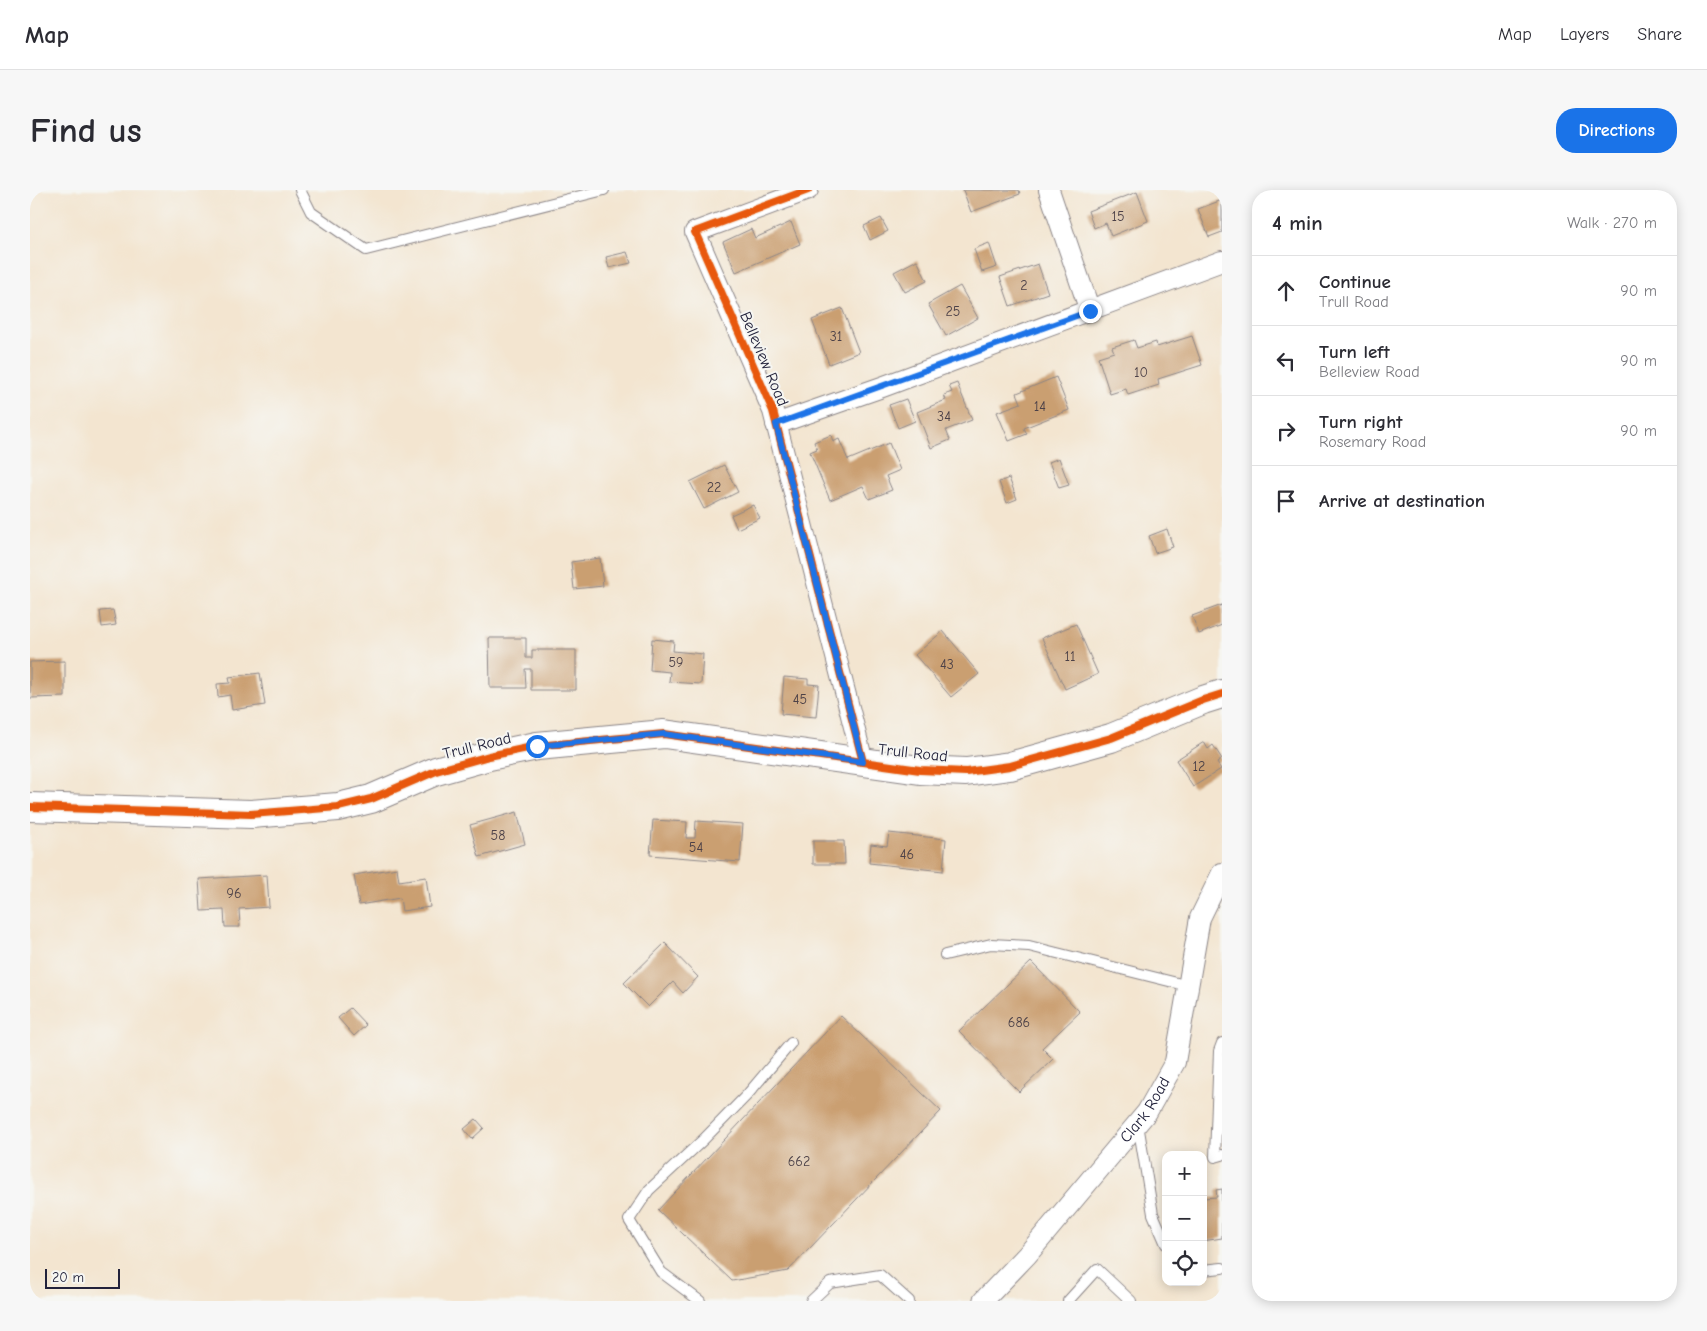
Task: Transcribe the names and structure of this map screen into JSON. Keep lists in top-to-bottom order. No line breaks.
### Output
{"streets":{"street":["Belleview Road","Trull Road","Clark Road"]},"crossings":[["Belleview Road","Trull Road"]],"house_numbers":["15","2","25","31","10","14","34","22","11","59","43","45","12","58","54","46","96","686","662"],"scale_bar":"20 m","page":{"header":"Map","nav":["Map","Layers","Share"],"buttons":"Directions","title":"Find us","heading":["4 min","Walk · 270 m"],"list":[["Continue","Trull Road","90 m"],["Turn left","Belleview Road","90 m"],["Turn right","Rosemary Road","90 m"],"Arrive at destination"],"map_buttons":["+","−"],"scale":"20 m"}}
